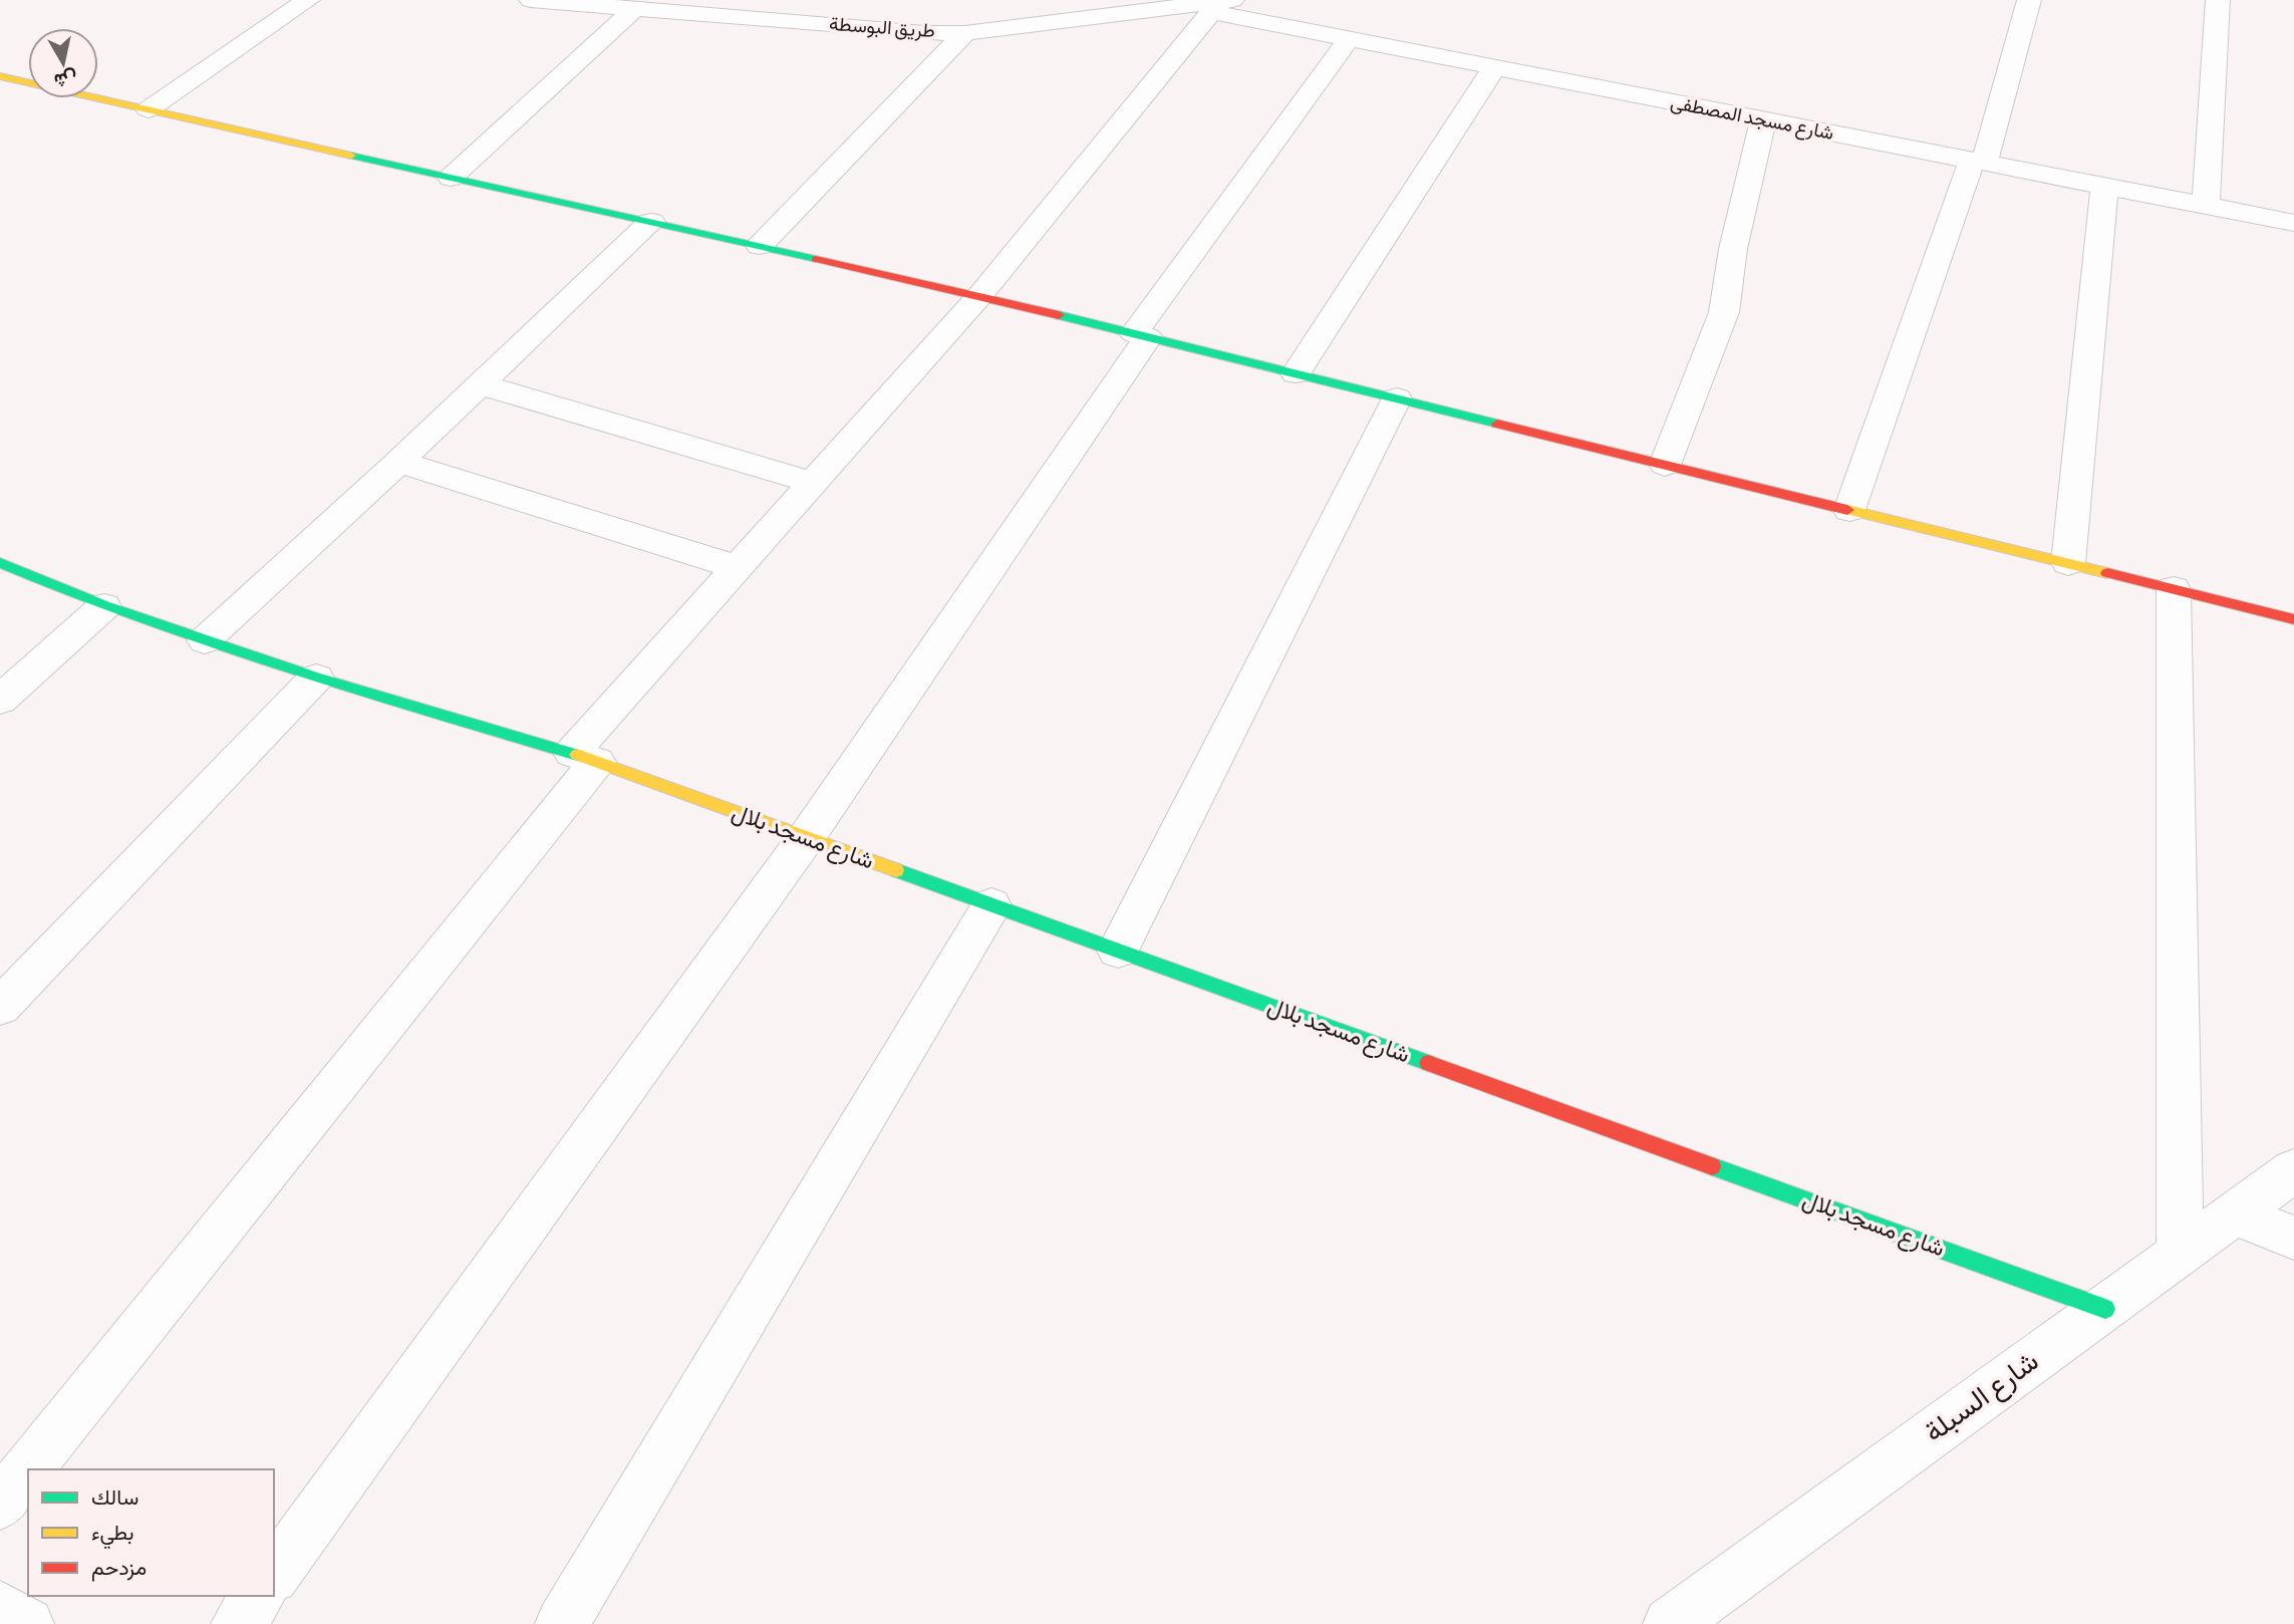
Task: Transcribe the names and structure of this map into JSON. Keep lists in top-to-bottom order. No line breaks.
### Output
{"streets":{"street":["طريق البوسطة","شارع مسجد المصطفى","شارع مسجد بلال","شارع السبلة"]},"crossings":[["طريق البوسطة","شارع مسجد المصطفى"],["شارع مسجد بلال","شارع السبلة"]],"legend":["سالك","بطيء","مزدحم"],"north":"bottom"}
